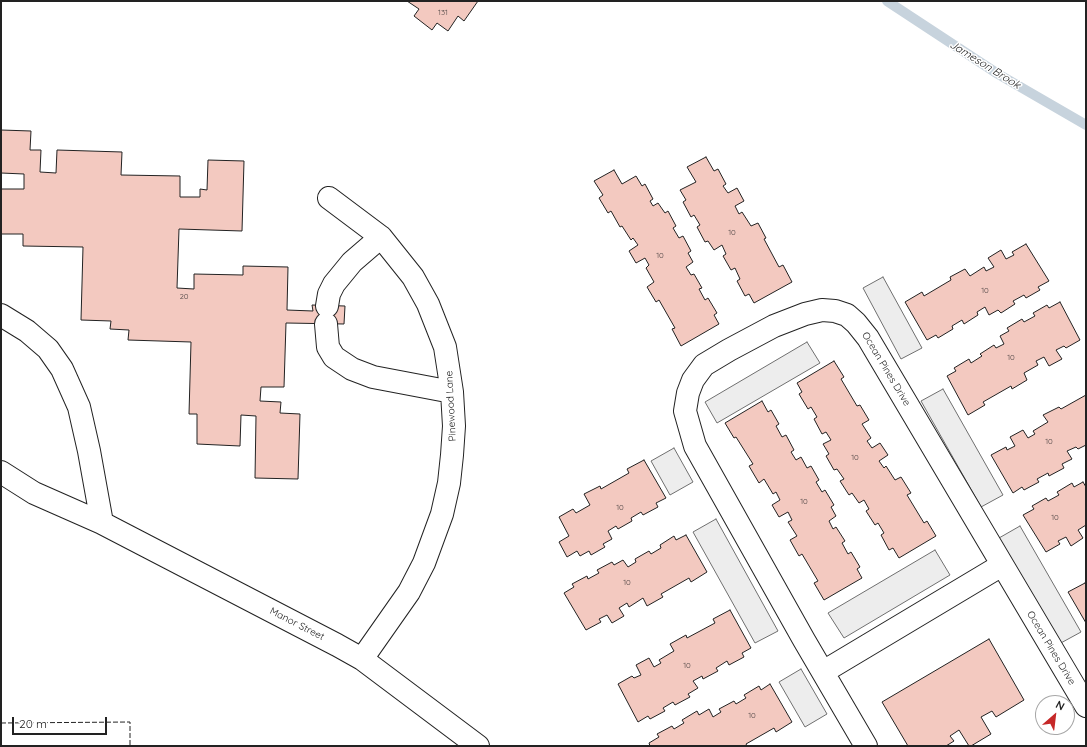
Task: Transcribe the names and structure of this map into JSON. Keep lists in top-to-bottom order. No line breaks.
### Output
{"streets":{"street":["Ocean Pines Drive","Pinewood Lane","Manor Street"]},"crossings":[["Pinewood Lane","Manor Street"]],"water":["Jameson Brook"],"house_numbers":["131","10","10","10","20","10","10","10","10","10","10","10","10","10"],"scale_bar":"20 m","north":"top right"}
